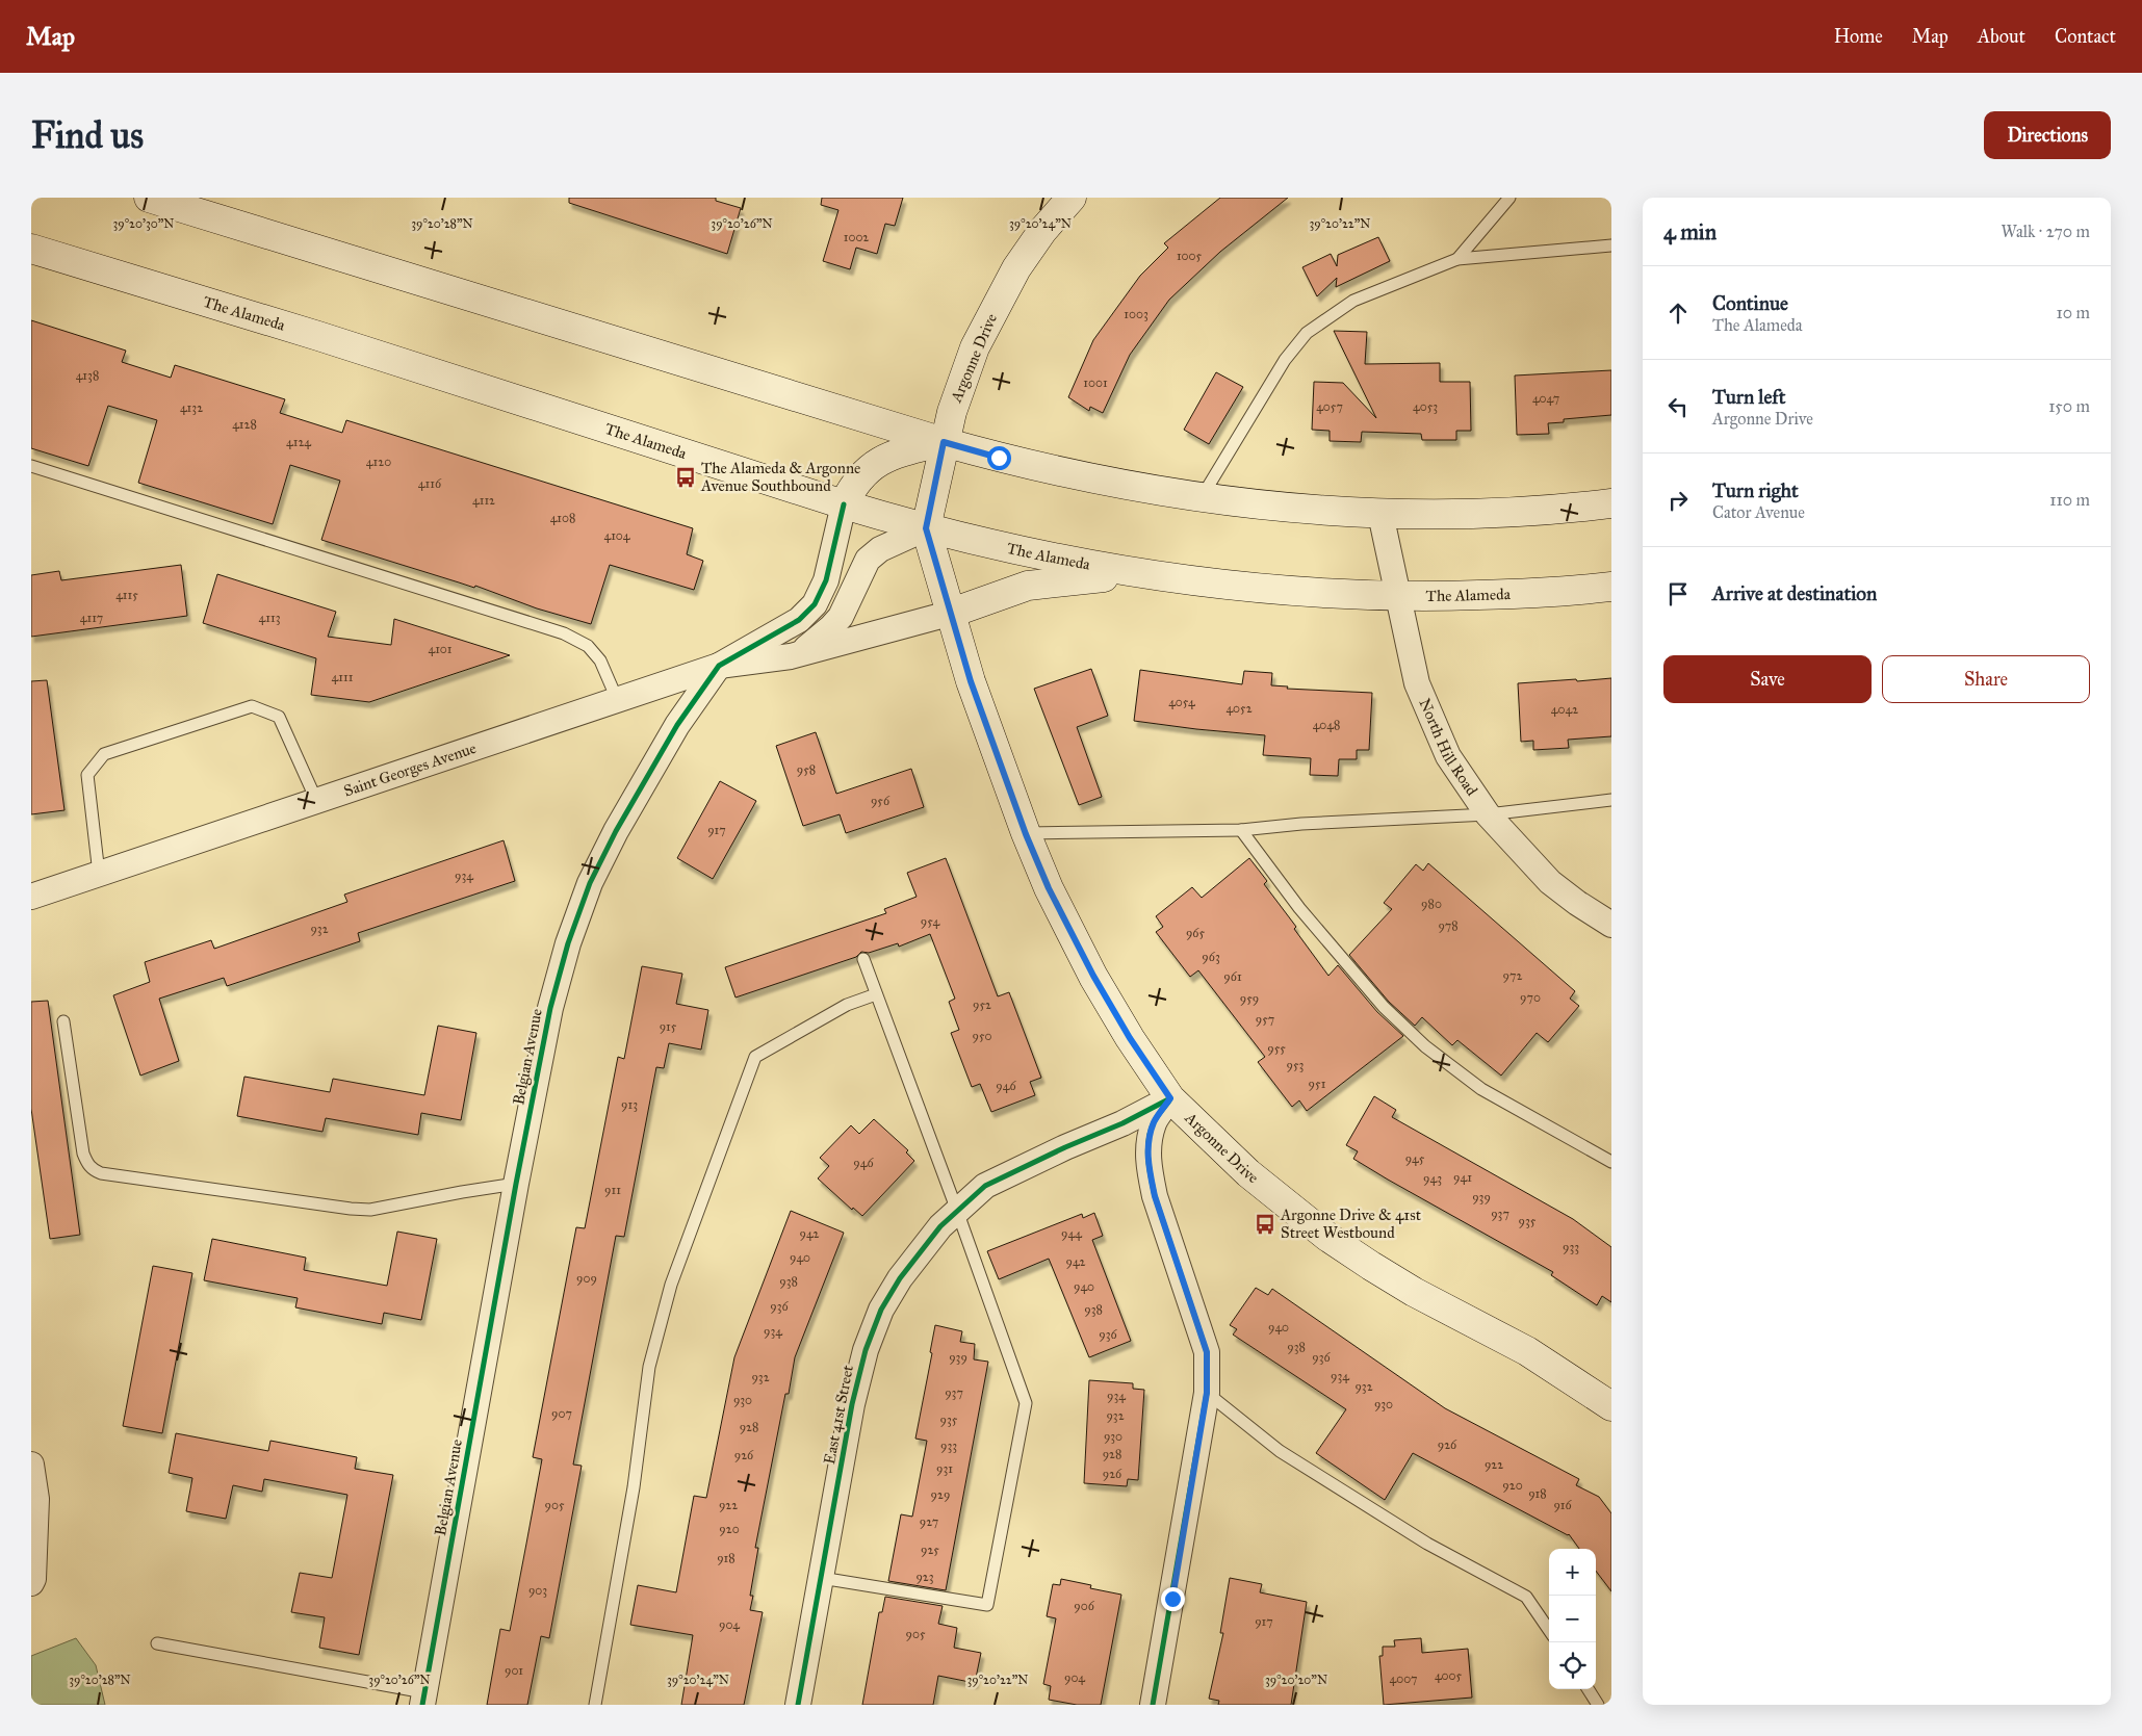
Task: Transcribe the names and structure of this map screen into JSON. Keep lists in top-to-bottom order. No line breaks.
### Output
{"streets":{"main road":["The Alameda","Argonne Drive"],"street":["North Hill Road","Saint Georges Avenue","Belgian Avenue","East 41st Street"]},"crossings":[["The Alameda","Argonne Drive"],["The Alameda","North Hill Road"],["The Alameda","Saint Georges Avenue"],["The Alameda","Belgian Avenue"],["Argonne Drive","Saint Georges Avenue"],["Argonne Drive","East 41st Street"],["Saint Georges Avenue","Belgian Avenue"]],"places":{"bus stop":["The Alameda & Argonne Avenue Southbound","Argonne Drive & 41st Street Westbound"]},"house_numbers":["1002","1005","1003","4138","1001","4047","4057","4053","4132","4128","4124","4120","4116","4112","4108","4104","4115","4117","4113","4101","4111","4054","4052","4042","4048","958","956","917","934","980","954","978","932","965","963","972","961","970","959","952","957","915","950","955","953","951","946","913","945","946","941","943","911","939","937","935","942","944","933","940","942","909","938","940","936","938","940","934","936","938","939","936","934","932","932","937","934","930","930","907","932","935","928","930","926","933","928","926","922","931","926","920","918","929","905","922","916","927","920","925","918","923","903","906","917","904","905","901","4005","904","4007"],"page":{"header":"Map","nav":["Home","Map","About","Contact"],"buttons":["Directions",["Save","Share"]],"title":"Find us","heading":["4 min","Walk · 270 m"],"list":[["Continue","The Alameda","10 m"],["Turn left","Argonne Drive","150 m"],["Turn right","Cator Avenue","110 m"],"Arrive at destination"],"map_buttons":["+","−"]},"coordinates":["39°20'30\"N","39°20'28\"N","39°20'26\"N","39°20'24\"N","39°20'22\"N","39°20'20\"N"]}
